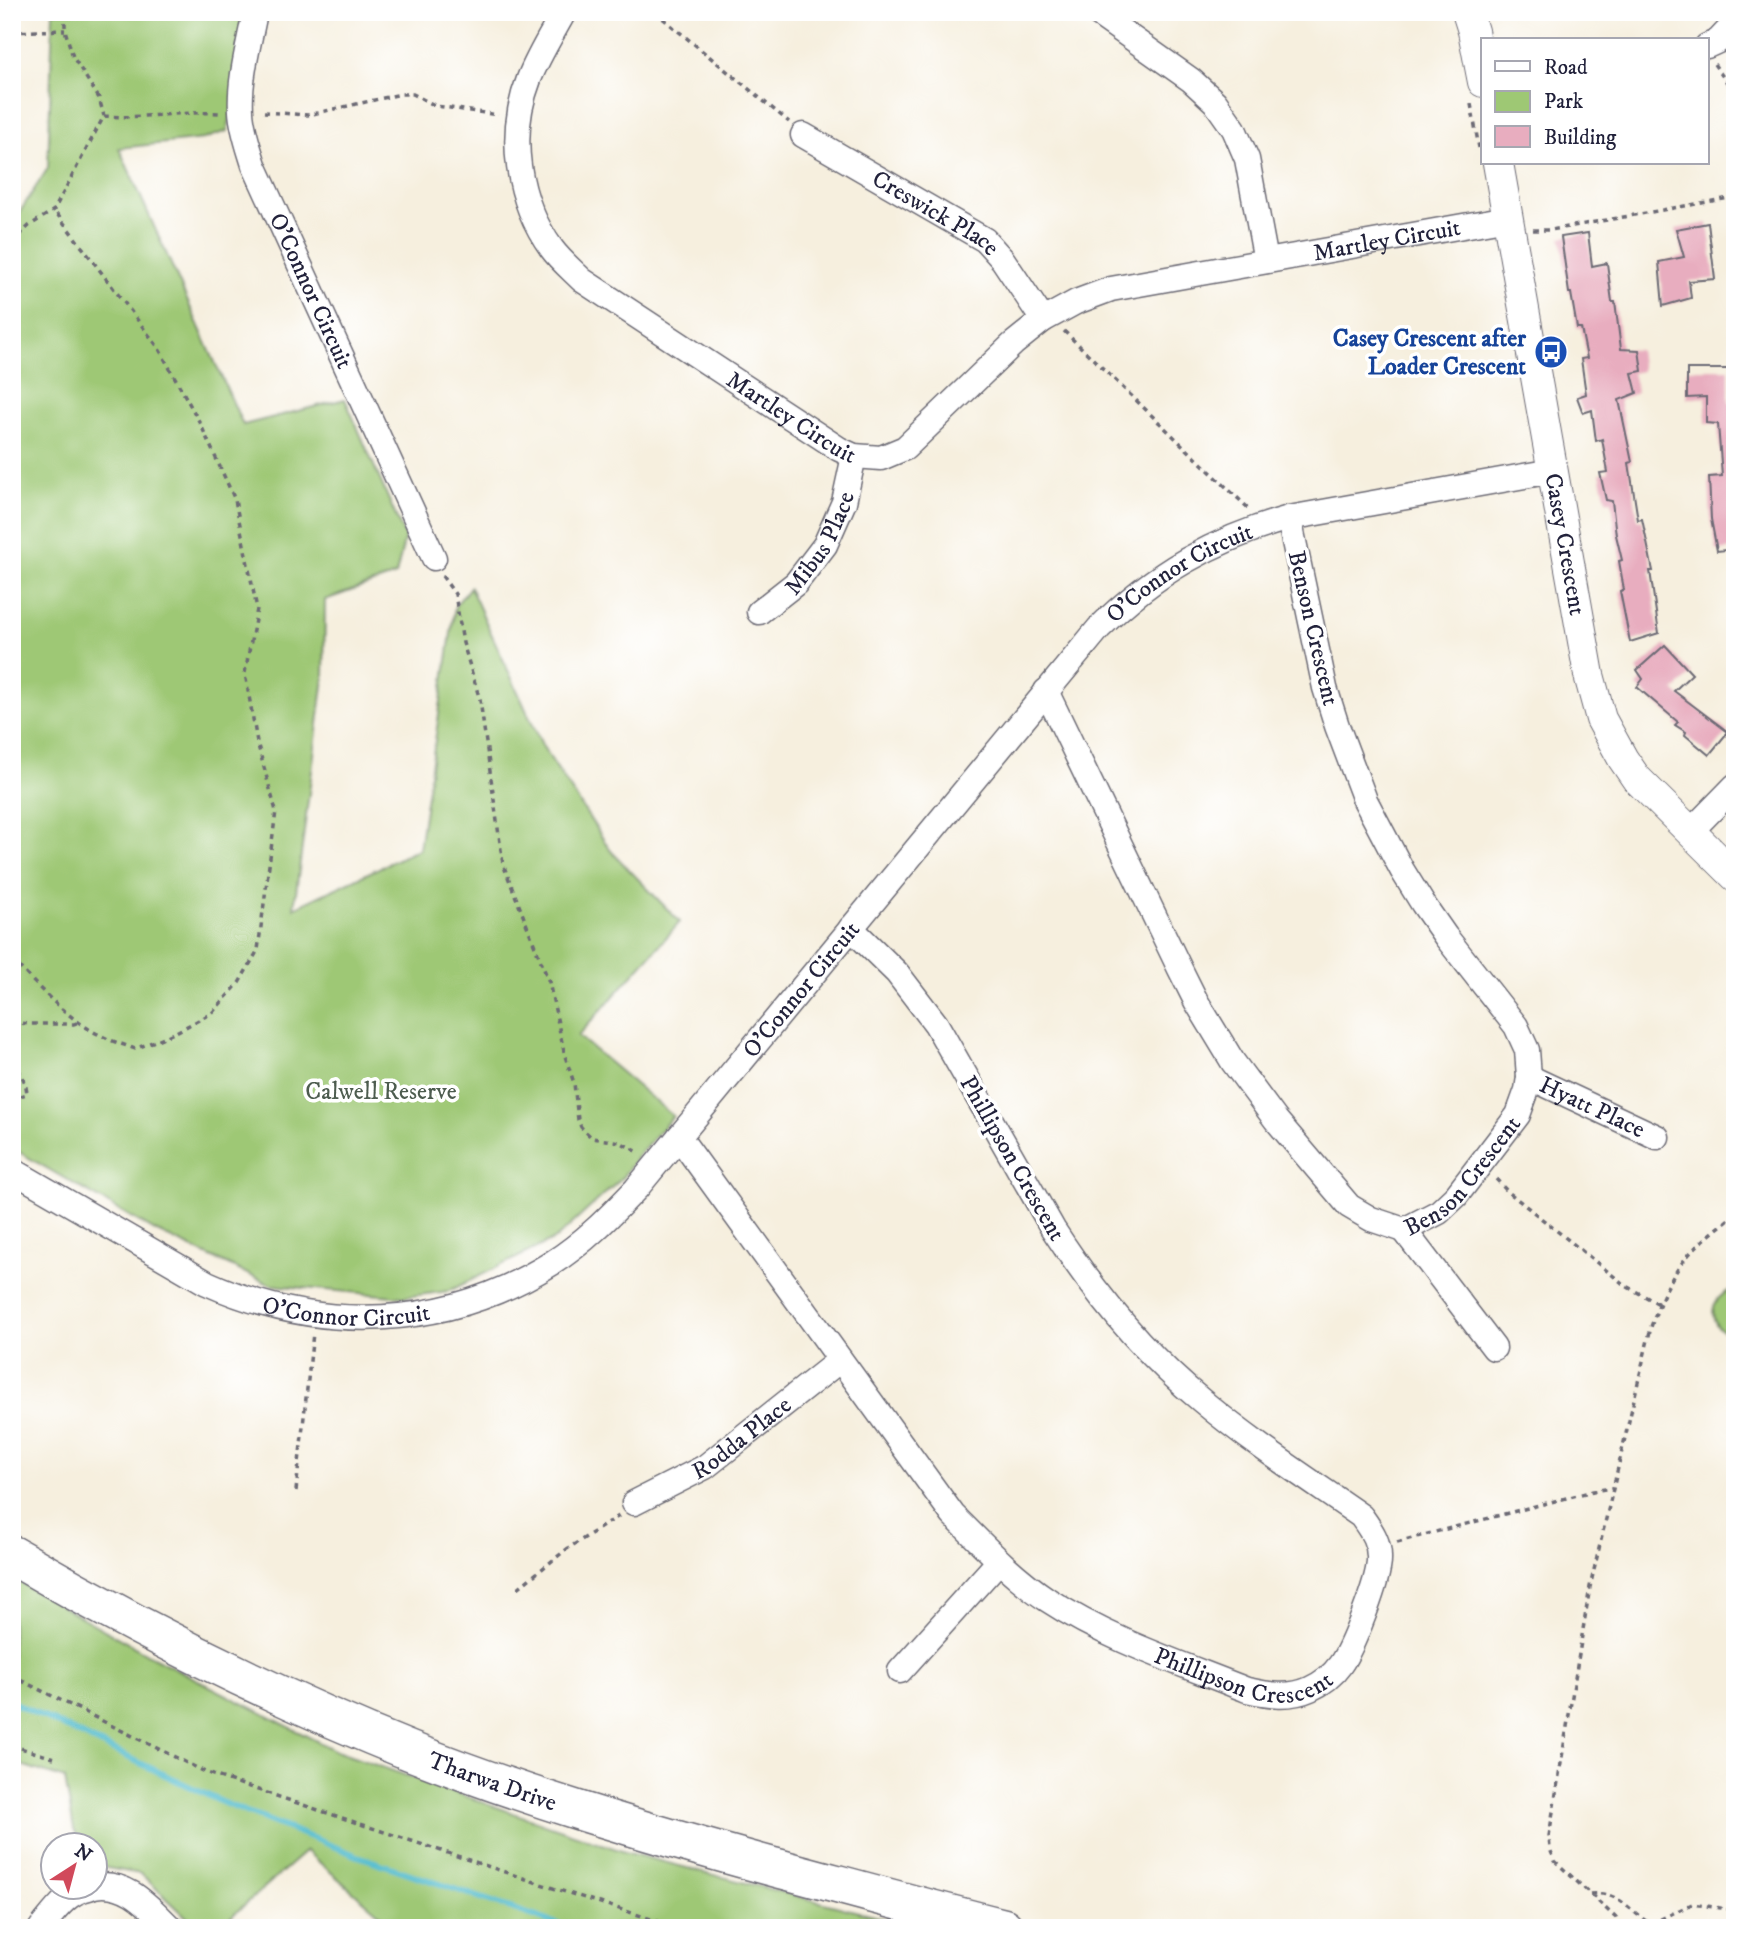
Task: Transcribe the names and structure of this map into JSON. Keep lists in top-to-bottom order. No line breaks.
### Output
{"streets":{"main road":["Tharwa Drive"],"street":["Creswick Place","Martley Circuit","O'Connor Circuit","Mibus Place","Casey Crescent","Benson Crescent","Hyatt Place","Phillipson Crescent","Rodda Place"]},"crossings":[["Creswick Place","Martley Circuit"],["Martley Circuit","Mibus Place"],["Martley Circuit","Casey Crescent"],["O'Connor Circuit","Casey Crescent"],["O'Connor Circuit","Benson Crescent"],["O'Connor Circuit","Phillipson Crescent"],["Benson Crescent","Hyatt Place"],["Phillipson Crescent","Rodda Place"]],"parks":["Calwell Reserve"],"places":{"bus stop":["Casey Crescent after Loader Crescent"]},"legend":["Road","Park","Building"],"north":"top right"}
